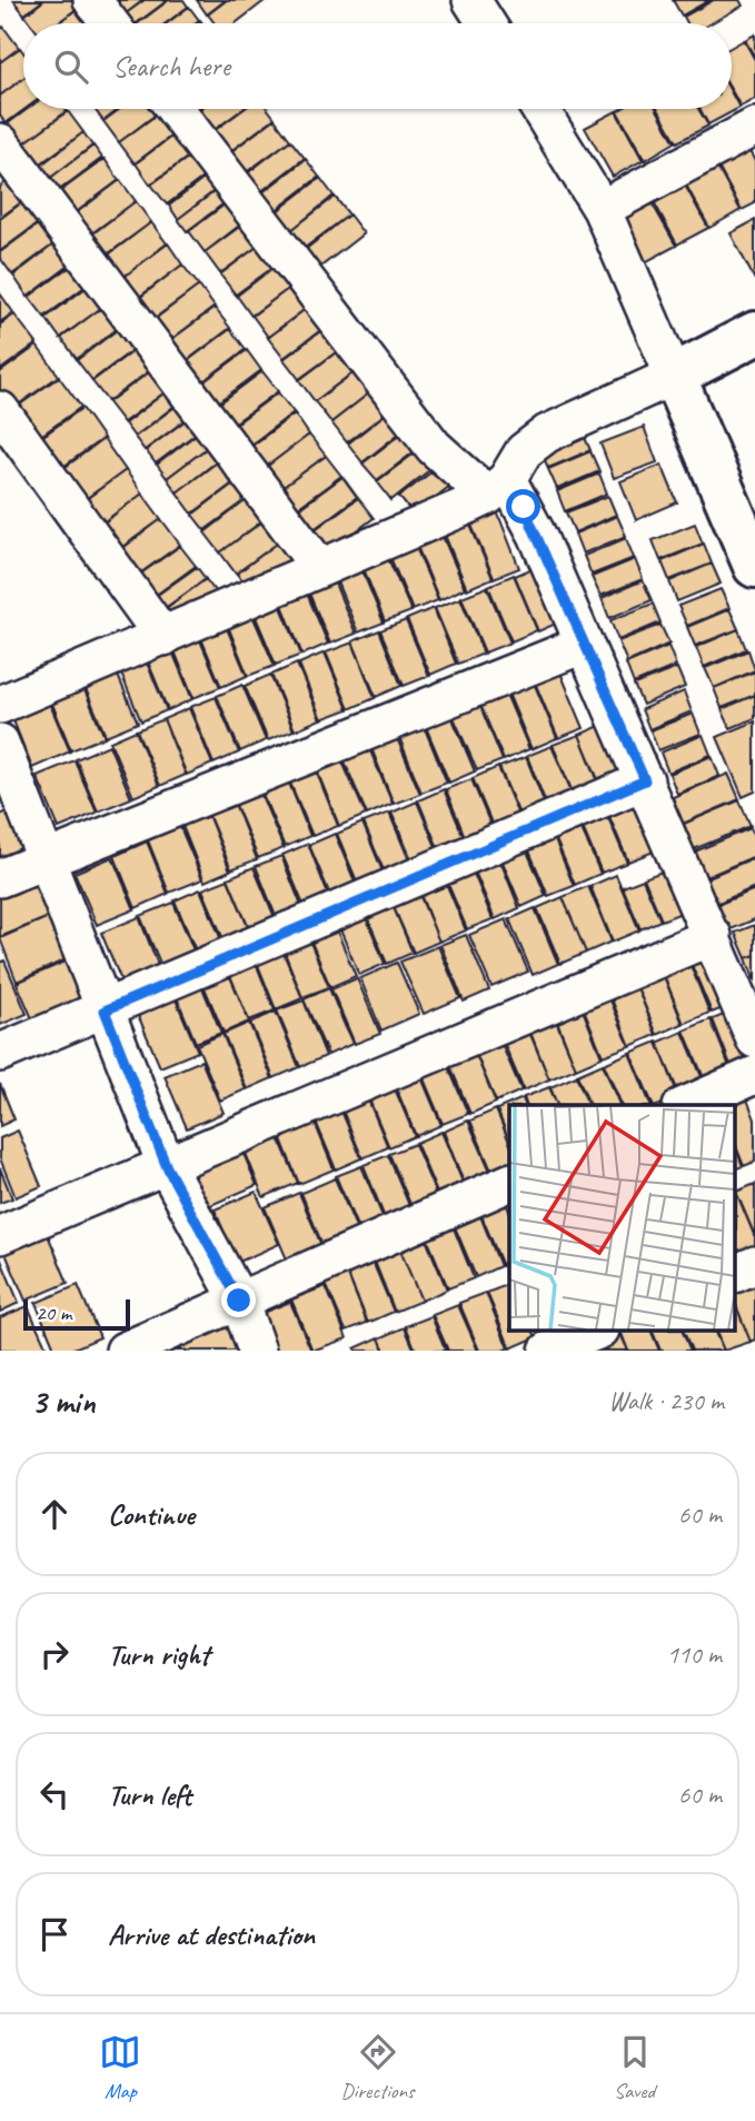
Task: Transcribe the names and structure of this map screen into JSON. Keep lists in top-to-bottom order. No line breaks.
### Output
{"scale_bar":"20 m","page":{"search":"Search here","scale":"20 m","heading":["3 min","Walk · 230 m"],"list":[["Continue","60 m"],["Turn right","110 m"],["Turn left","60 m"],"Arrive at destination"],"nav":["Map","Directions","Saved"]}}
